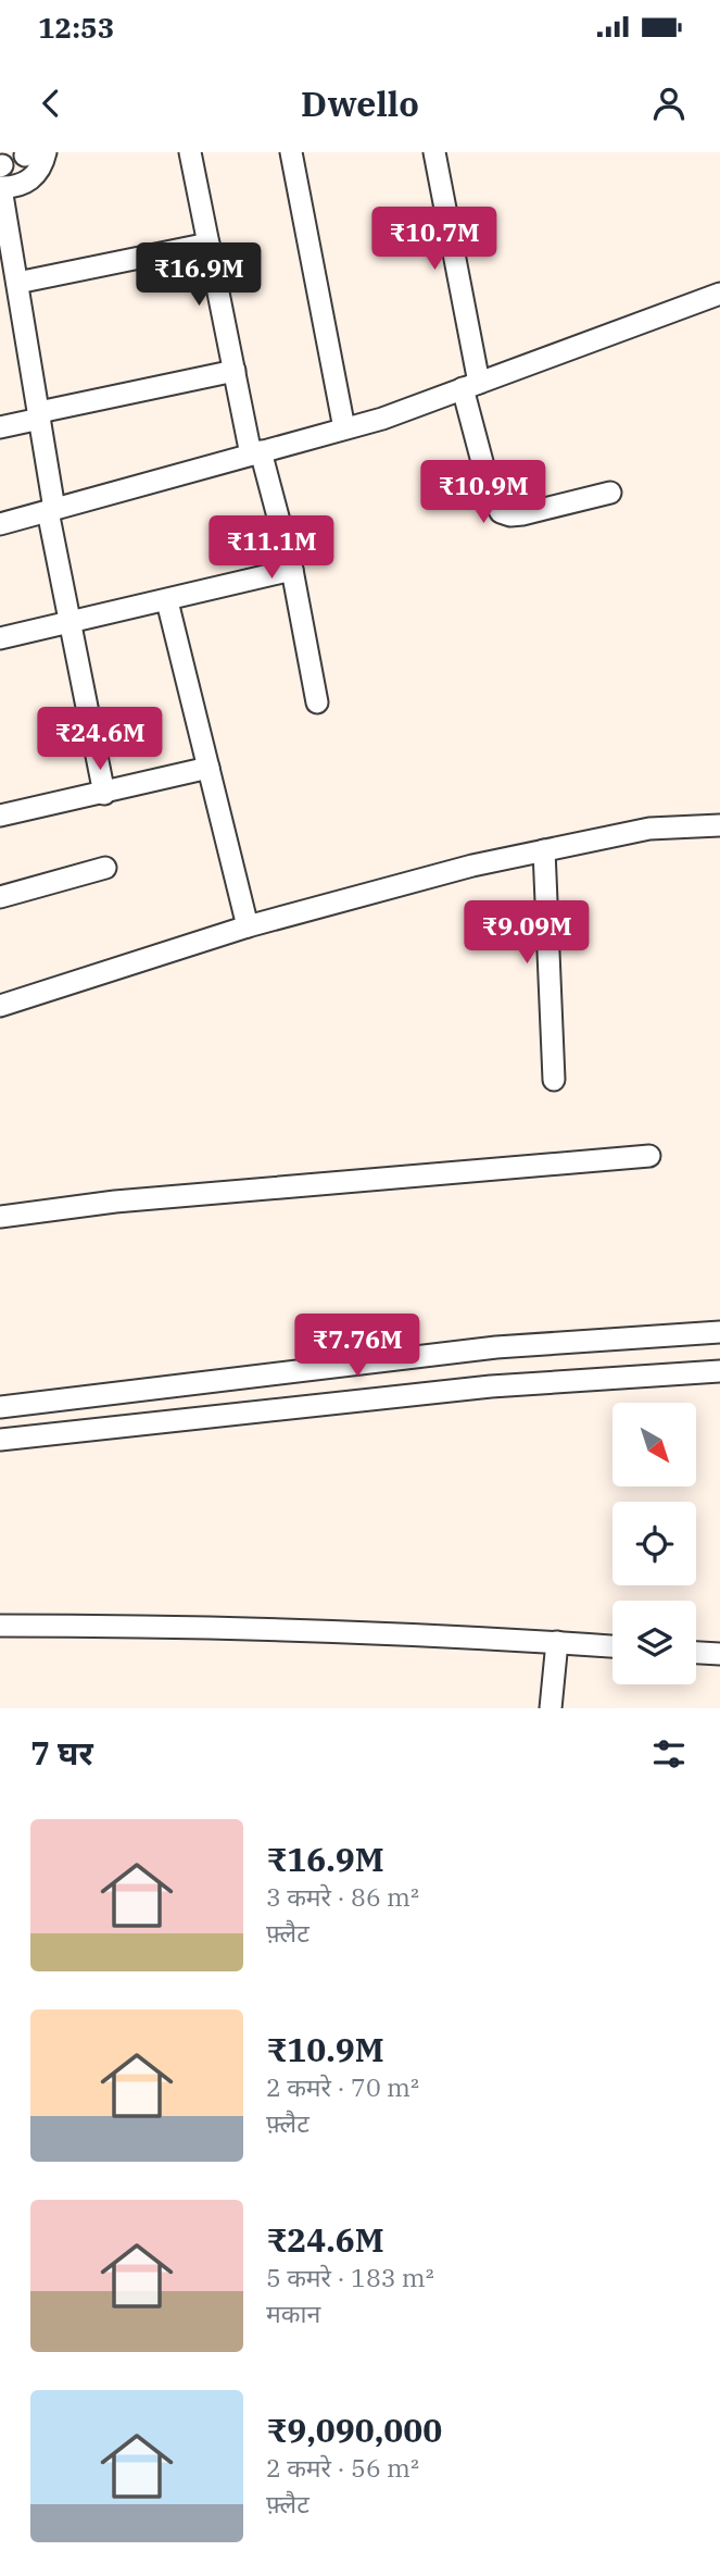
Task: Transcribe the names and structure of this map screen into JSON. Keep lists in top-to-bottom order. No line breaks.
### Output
{"north":"bottom right","page":{"status":"12:53","header":"Dwello","price":["₹10.7M","₹16.9M","₹10.9M","₹11.1M","₹24.6M","₹9.09M","₹7.76M"],"heading":"7 घर","list":[{"name":"₹16.9M","note":"3 कमरे · 86 m² · फ़्लैट"},{"name":"₹10.9M","note":"2 कमरे · 70 m² · फ़्लैट"},{"name":"₹24.6M","note":"5 कमरे · 183 m² · मकान"},{"name":"₹9,090,000","note":"2 कमरे · 56 m² · फ़्लैट"}]}}
